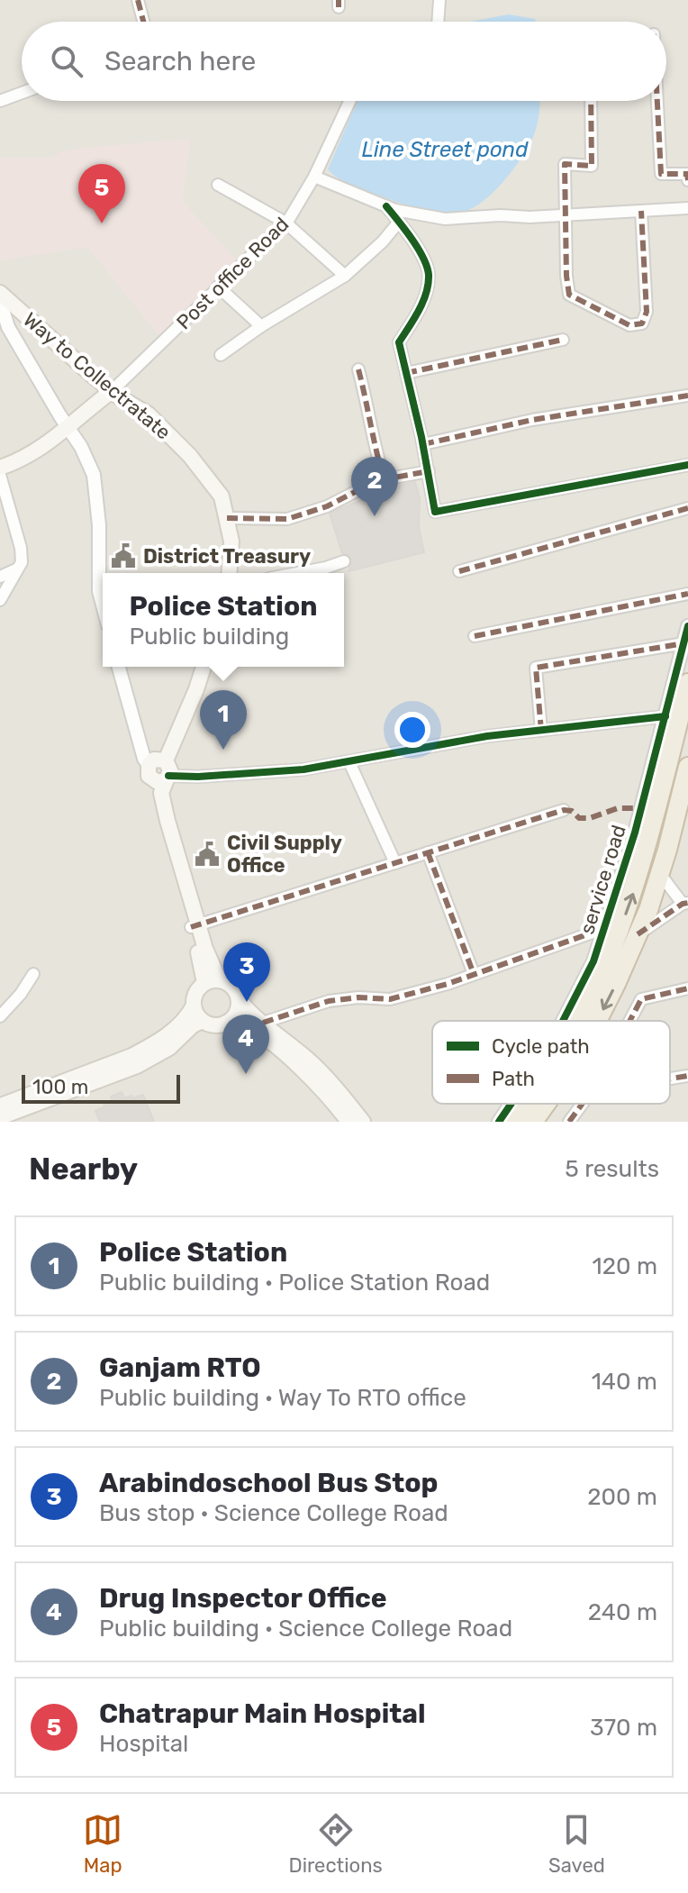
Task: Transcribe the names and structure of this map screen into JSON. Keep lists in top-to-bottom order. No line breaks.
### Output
{"streets":{"main road":["Post office Road","Way to Collectratate"],"street":["service road"]},"crossings":[["Post office Road","Way to Collectratate"]],"water":["Line Street pond"],"places":{"public building":["District Treasury","Civil Supply Office"]},"legend":["Cycle path","Path"],"scale_bar":"100 m","page":{"search":"Search here","pins":["5","2","1","3","4"],"popup":["Police Station","Public building"],"scale":"100 m","heading":["Nearby","5 results"],"list":[{"mark":"1","name":"Police Station","note":"Public building · Police Station Road","value":"120 m"},{"mark":"2","name":"Ganjam RTO","note":"Public building · Way To RTO office","value":"140 m"},{"mark":"3","name":"Arabindoschool Bus Stop","note":"Bus stop · Science College Road","value":"200 m"},{"mark":"4","name":"Drug Inspector Office","note":"Public building · Science College Road","value":"240 m"},{"mark":"5","name":"Chatrapur Main Hospital","note":"Hospital","value":"370 m"}],"nav":["Map","Directions","Saved"]}}
